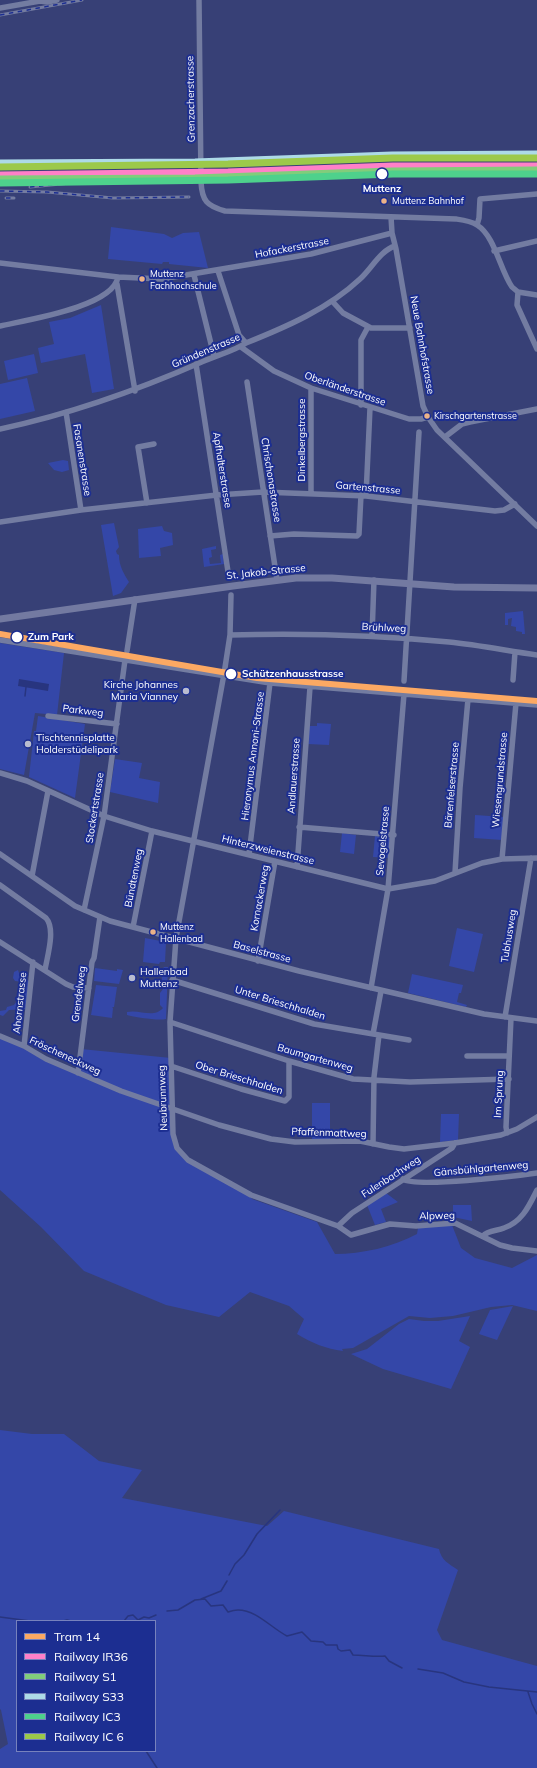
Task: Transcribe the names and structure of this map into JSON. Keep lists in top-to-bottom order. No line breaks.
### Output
{"streets":{"main road":["St. Jakob-Strasse"],"street":["Grenzacherstrasse","Hofackerstrasse","Neue Bahnhofstrasse","Gründenstrasse","Oberländerstrasse","Dinkelbergstrasse","Fasanenstrasse","Apfhalterstrasse","Chrischonastrasse","Gartenstrasse","Brühlweg","Parkweg","Hieronymus Annoni-Strasse","Andlauerstrasse","Wiesengrundstrasse","Bärenfelserstrasse","Stockertstrasse","Sevogelstrasse","Hinterzweienstrasse","Bündtenweg","Kornackerweg","Tubhusweg","Baselstrasse","Grendelweg","Ahornstrasse","Unter Brieschhalden","Fröscheneckweg","Baumgartenweg","Ober Brieschhalden","Im Sprung","Neubrunnweg","Pfaffenmattweg","Gänsbühlgartenweg","Fulenbachweg","Alpweg"]},"crossings":[["Grenzacherstrasse","Neue Bahnhofstrasse"],["Hofackerstrasse","Neue Bahnhofstrasse"],["Neue Bahnhofstrasse","Gründenstrasse"],["Neue Bahnhofstrasse","Oberländerstrasse"],["Neue Bahnhofstrasse","Gartenstrasse"],["Gründenstrasse","Oberländerstrasse"],["Gründenstrasse","Fasanenstrasse"],["Gründenstrasse","Apfhalterstrasse"],["Oberländerstrasse","Dinkelbergstrasse"],["Dinkelbergstrasse","Gartenstrasse"],["Fasanenstrasse","Gartenstrasse"],["Apfhalterstrasse","Gartenstrasse"],["Chrischonastrasse","Gartenstrasse"],["Chrischonastrasse","St. Jakob-Strasse"],["Parkweg","Stockertstrasse"],["Hieronymus Annoni-Strasse","Hinterzweienstrasse"],["Andlauerstrasse","Hinterzweienstrasse"],["Wiesengrundstrasse","Hinterzweienstrasse"],["Bärenfelserstrasse","Hinterzweienstrasse"],["Stockertstrasse","Hinterzweienstrasse"],["Stockertstrasse","Baselstrasse"],["Sevogelstrasse","Hinterzweienstrasse"],["Sevogelstrasse","Baselstrasse"],["Hinterzweienstrasse","Bündtenweg"],["Hinterzweienstrasse","Kornackerweg"],["Hinterzweienstrasse","Tubhusweg"],["Bündtenweg","Baselstrasse"],["Kornackerweg","Baselstrasse"],["Tubhusweg","Baselstrasse"],["Tubhusweg","Im Sprung"],["Baselstrasse","Grendelweg"],["Baselstrasse","Im Sprung"],["Baselstrasse","Neubrunnweg"],["Grendelweg","Fröscheneckweg"],["Ahornstrasse","Fröscheneckweg"],["Unter Brieschhalden","Neubrunnweg"],["Fröscheneckweg","Pfaffenmattweg"],["Baumgartenweg","Ober Brieschhalden"],["Baumgartenweg","Im Sprung"],["Baumgartenweg","Neubrunnweg"],["Ober Brieschhalden","Neubrunnweg"],["Im Sprung","Pfaffenmattweg"],["Neubrunnweg","Pfaffenmattweg"],["Neubrunnweg","Fulenbachweg"],["Neubrunnweg","Alpweg"],["Pfaffenmattweg","Fulenbachweg"],["Gänsbühlgartenweg","Fulenbachweg"],["Fulenbachweg","Alpweg"]],"places":["Muttenz","Muttenz Bahnhof","Muttenz Fachhochschule","Kirschgartenstrasse","Zum Park","Schützenhausstrasse","Kirche Johannes Maria Vianney","Tischtennisplatte Holderstüdelipark","Muttenz Hallenbad","Hallenbad Muttenz"],"lines":["rail line S33","rail line IR36","rail line S1","rail line IC3","tram line 14"],"legend":["Tram 14","Railway IR36","Railway S1","Railway S33","Railway IC3","Railway IC 6"]}
